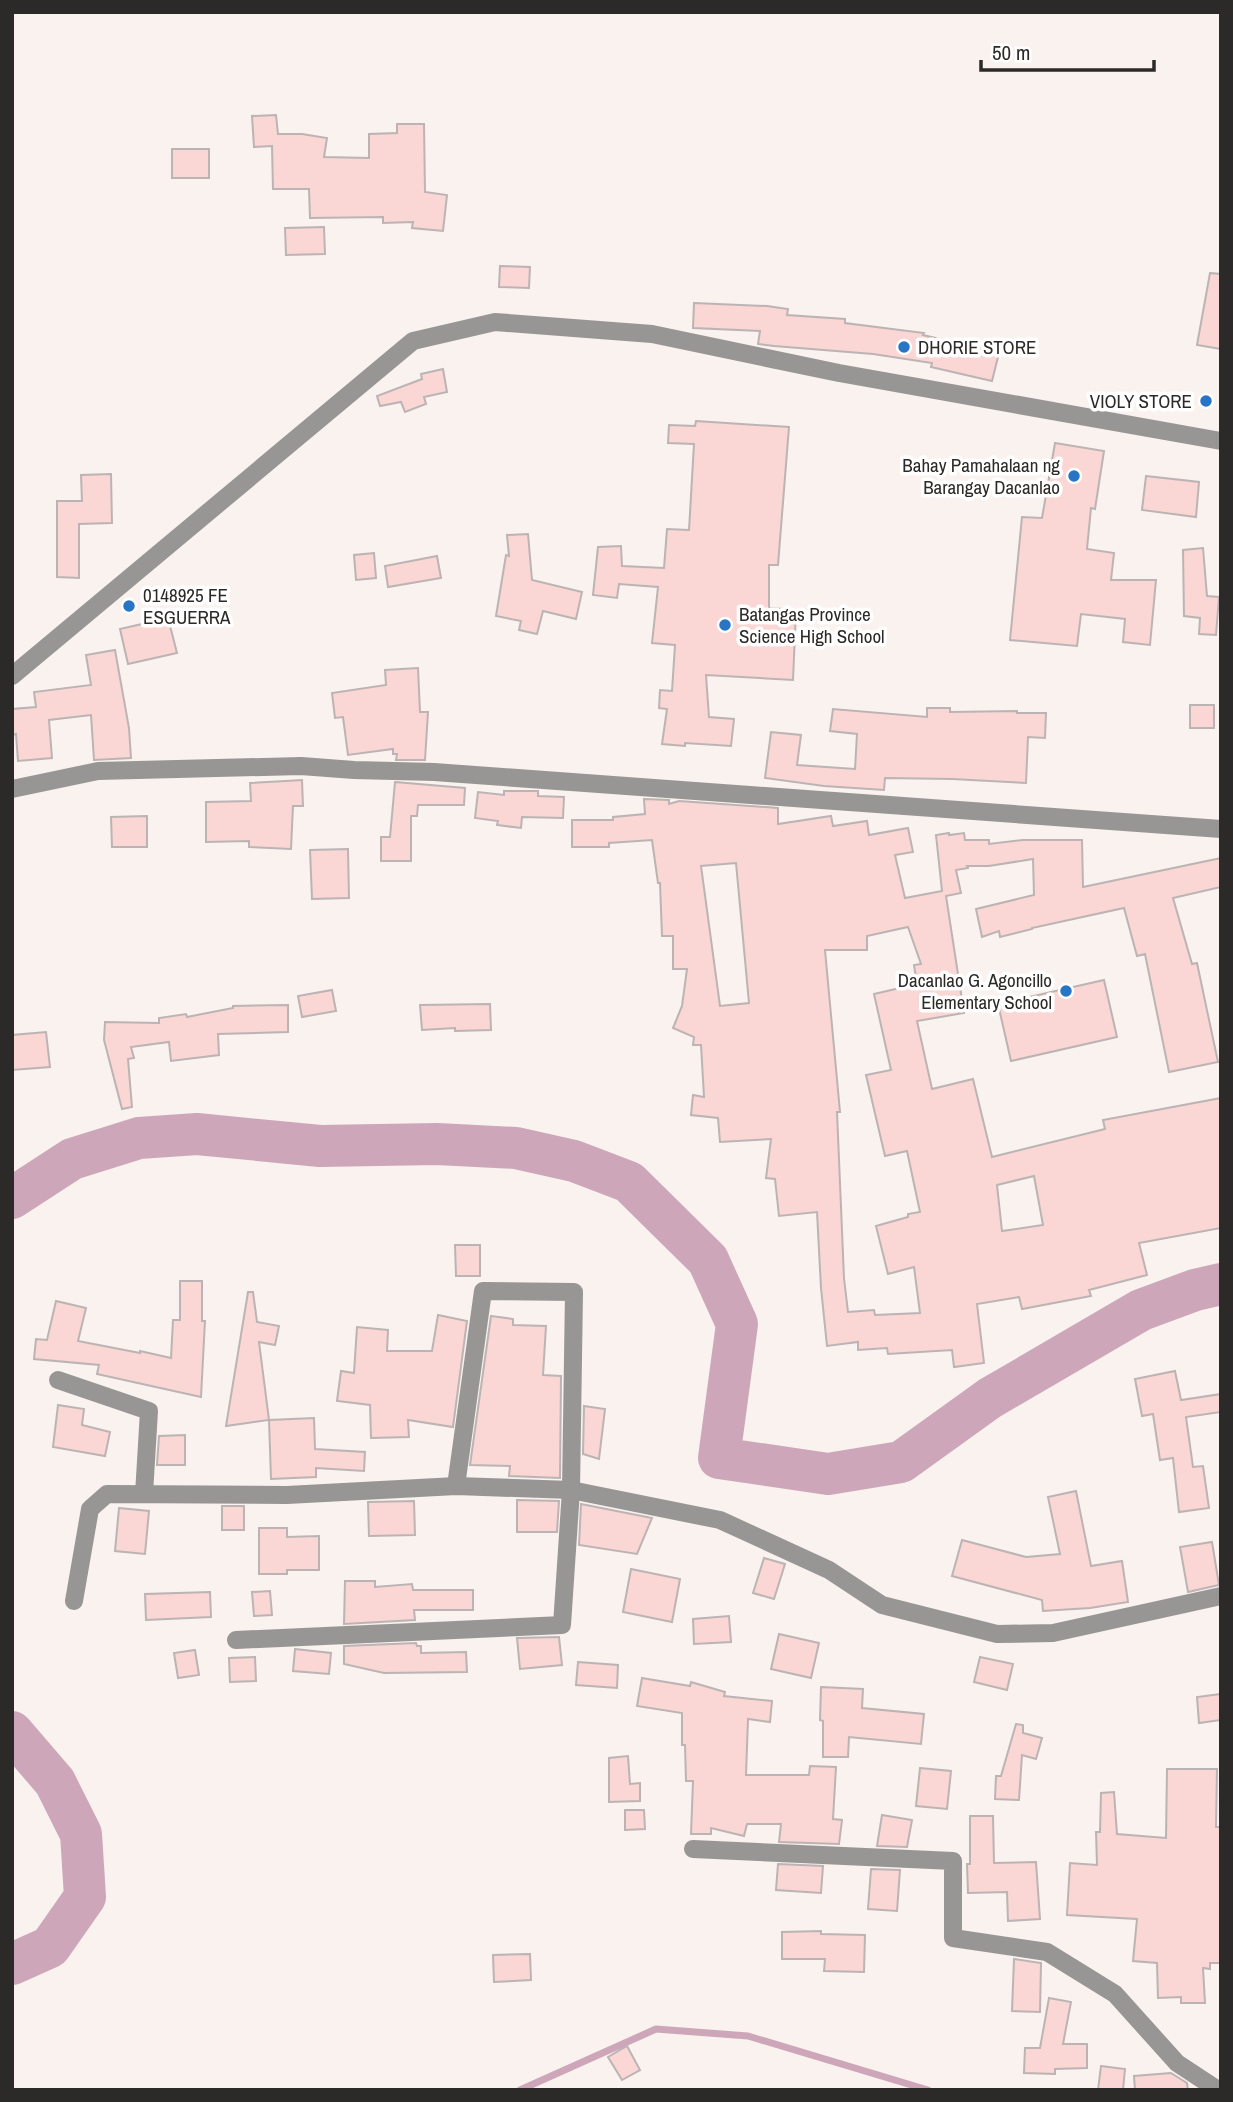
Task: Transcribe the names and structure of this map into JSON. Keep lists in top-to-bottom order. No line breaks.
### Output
{"places":["DHORIE STORE","VIOLY STORE","Bahay Pamahalaan ng Barangay Dacanlao","0148925 FE ESGUERRA","Batangas Province Science High School","Dacanlao G. Agoncillo Elementary School"],"scale_bar":"50 m"}
